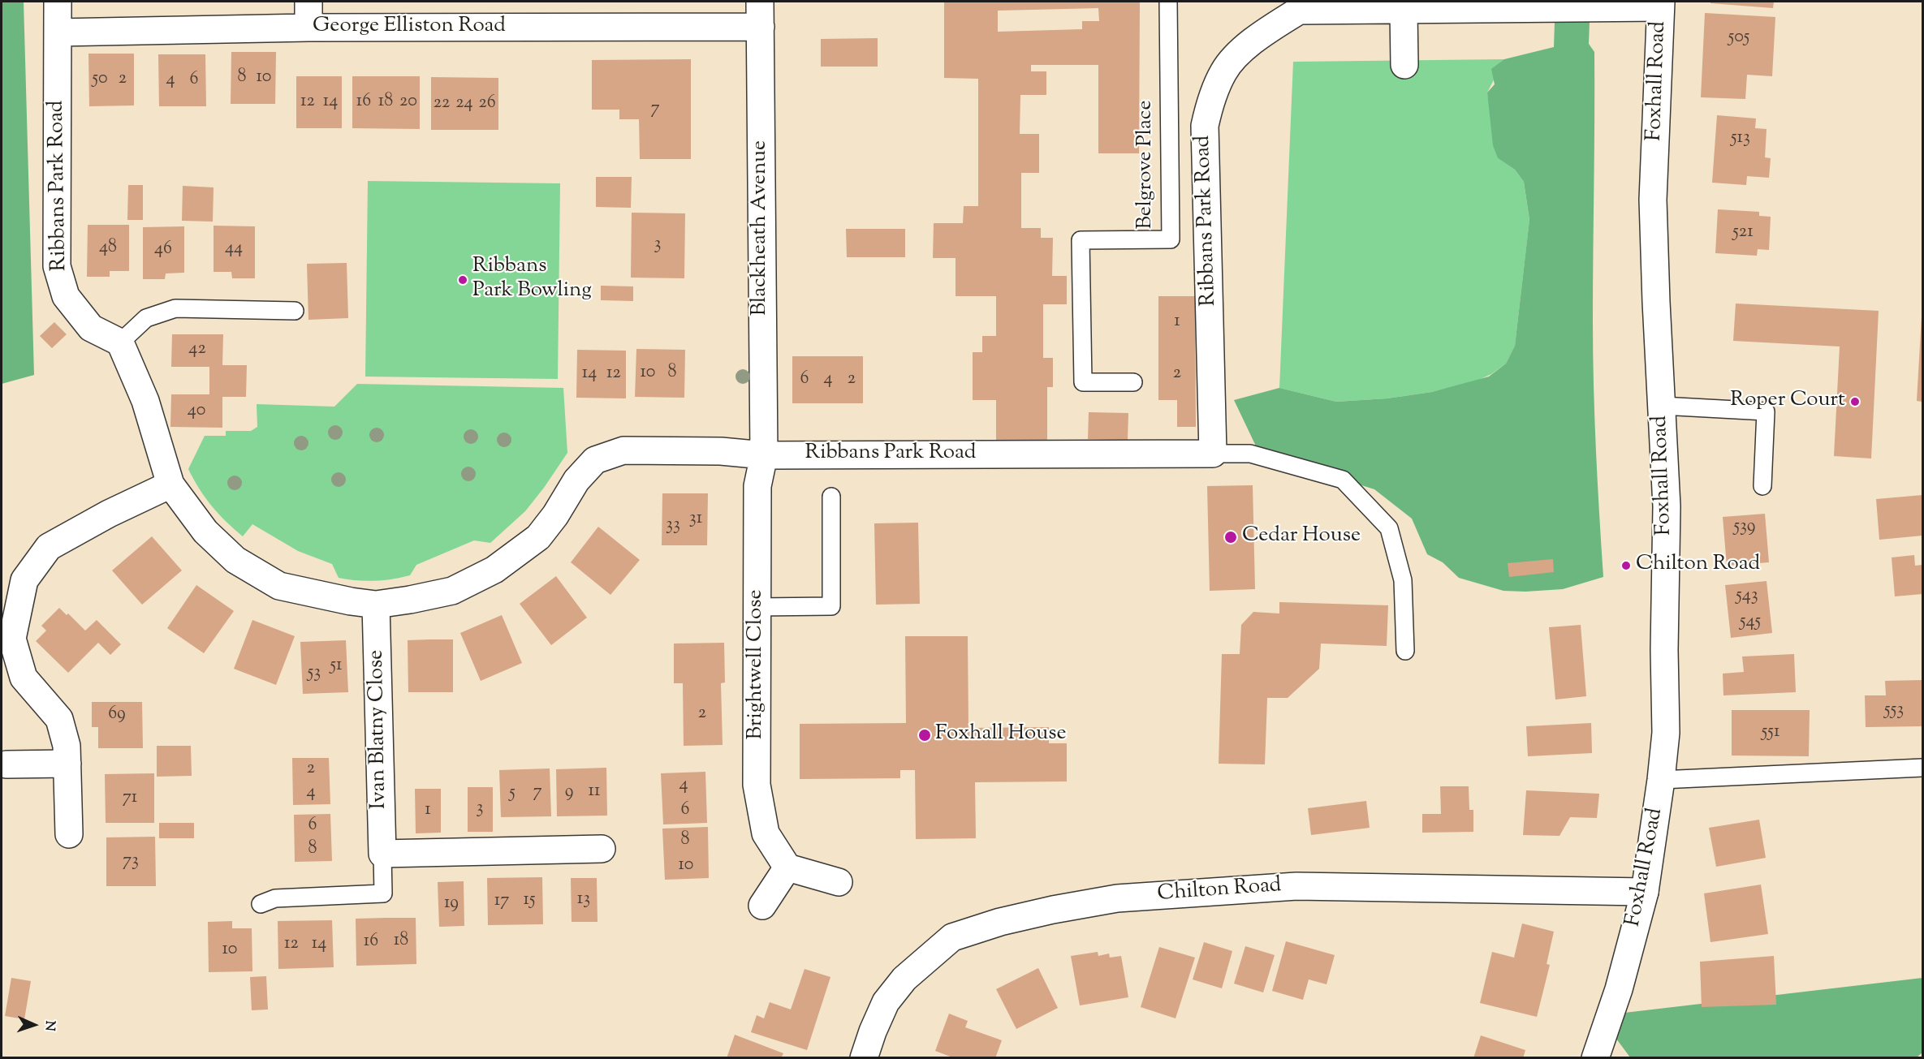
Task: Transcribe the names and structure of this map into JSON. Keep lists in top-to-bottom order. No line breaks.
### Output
{"streets":{"street":["George Elliston Road","Foxhall Road","Ribbans Park Road","Blackheath Avenue","Brightwell Close","Ivan Blatny Close","Chilton Road"],"lane":["Belgrove Place"]},"crossings":[["George Elliston Road","Ribbans Park Road"],["George Elliston Road","Blackheath Avenue"],["Foxhall Road","Chilton Road"],["Ribbans Park Road","Blackheath Avenue"],["Ribbans Park Road","Brightwell Close"],["Ribbans Park Road","Ivan Blatny Close"],["Blackheath Avenue","Brightwell Close"]],"places":["Ribbans Park Bowling","Roper Court","Cedar House","Chilton Road","Foxhall House"],"house_numbers":["505","8","10","50","2","4","6","12","14","16","18","20","22","24","26","7","513","521","3","48","44","46","1","42","10","8","14","12","2","6","4","2","40","31","33","539","543","545","51","53","553","2","69","551","2","4","11","4","7","9","5","71","3","1","6","6","8","8","73","10","13","15","17","19","18","16","12","14","10"],"north":"right"}
